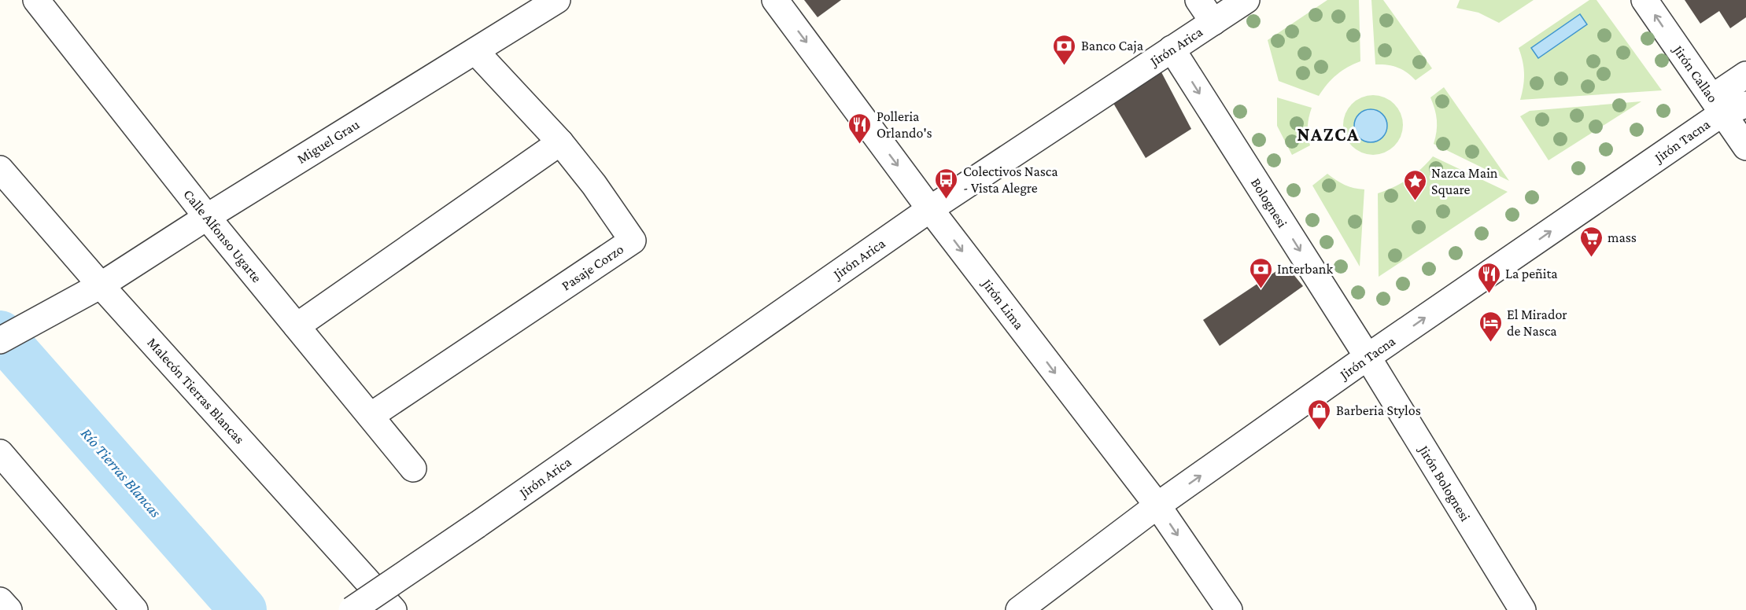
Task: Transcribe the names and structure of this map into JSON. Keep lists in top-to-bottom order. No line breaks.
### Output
{"streets":{"street":["Jirón Arica","Jirón Callao","Jirón Tacna","Miguel Grau","Bolognesi","Calle Alfonso Ugarte","Pasaje Corzo","Jirón Lima","Malecón Tierras Blancas","Jirón Bolognesi"]},"crossings":[["Jirón Arica","Bolognesi"],["Jirón Arica","Jirón Lima"],["Jirón Callao","Jirón Tacna"],["Jirón Tacna","Bolognesi"],["Jirón Tacna","Jirón Lima"],["Jirón Tacna","Jirón Bolognesi"],["Miguel Grau","Calle Alfonso Ugarte"],["Miguel Grau","Pasaje Corzo"],["Miguel Grau","Malecón Tierras Blancas"],["Bolognesi","Jirón Bolognesi"],["Calle Alfonso Ugarte","Pasaje Corzo"]],"one_way":["Jirón Callao","Jirón Tacna","Bolognesi","Jirón Lima"],"districts":["NAZCA"],"water":["Río Tierras Blancas"],"places":{"bank":["Banco Caja","Interbank"],"restaurant":["Polleria Orlando's","La peñita"],"bus stop":["Colectivos Nasca - Vista Alegre"],"place":["Nazca Main Square"],"supermarket":["mass"],"hotel":["El Mirador de Nasca"],"shop":["Barberia Stylos"]}}
